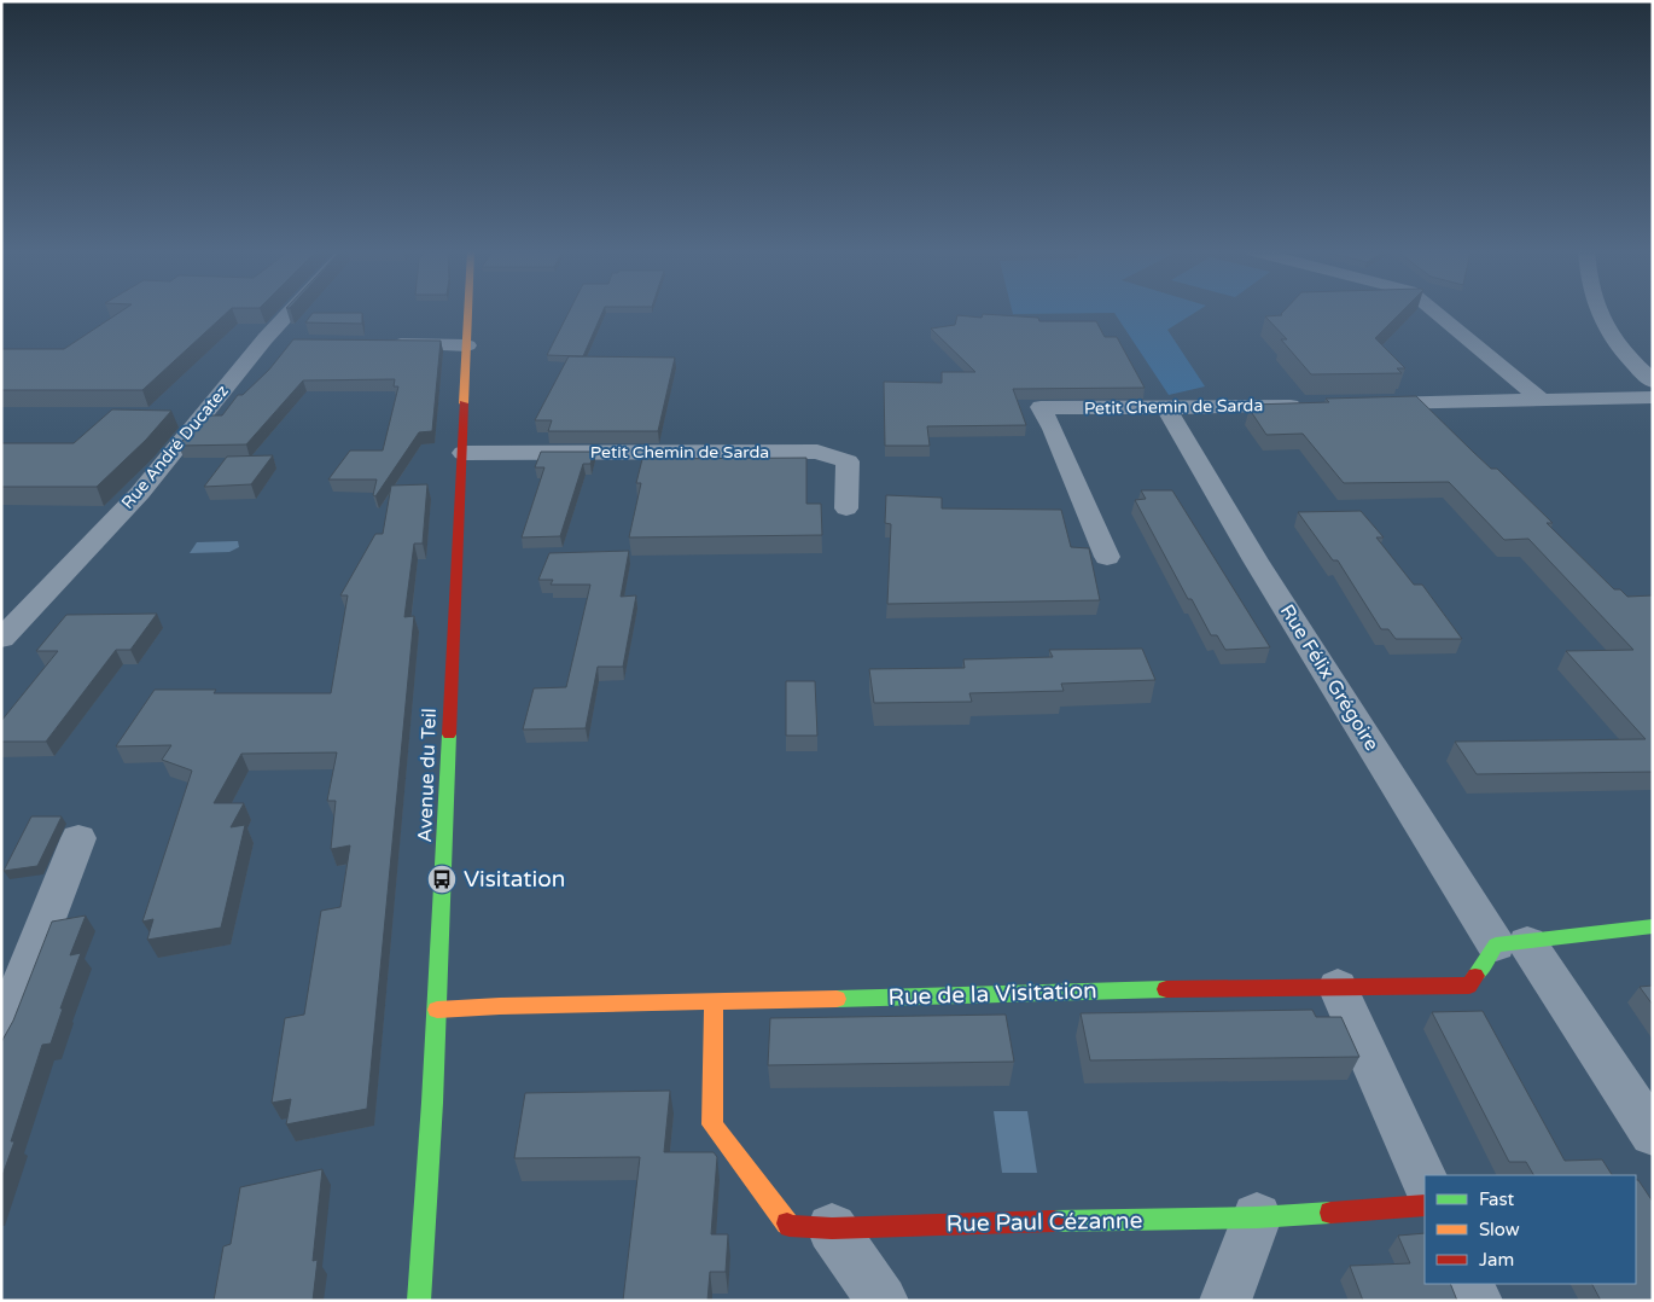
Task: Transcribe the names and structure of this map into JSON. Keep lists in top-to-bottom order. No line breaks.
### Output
{"streets":{"main road":["Avenue du Teil","Rue de la Visitation","Rue Paul Cézanne"],"street":["Petit Chemin de Sarda","Rue André Ducatez","Rue Félix Grégoire"]},"crossings":[["Petit Chemin de Sarda","Rue Félix Grégoire"],["Petit Chemin de Sarda","Avenue du Teil"],["Rue Félix Grégoire","Rue de la Visitation"],["Avenue du Teil","Rue de la Visitation"],["Rue de la Visitation","Rue Paul Cézanne"]],"places":{"bus stop":["Visitation"]},"legend":["Fast","Slow","Jam"]}
